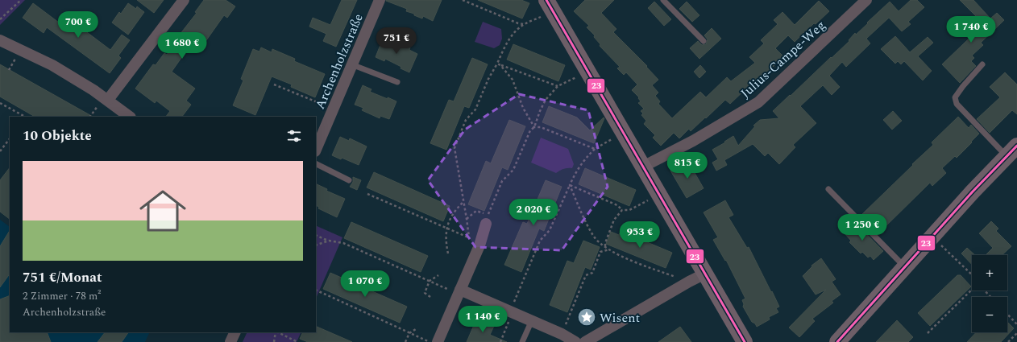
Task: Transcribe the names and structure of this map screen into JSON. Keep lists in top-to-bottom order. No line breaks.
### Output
{"streets":{"street":["Julius-Campe-Weg","Archenholzstraße"]},"places":{"place":["Wisent"]},"lines":["transit line 23"],"page":{"price":["700 €","1 740 €","751 €","1 680 €","815 €","2 020 €","1 250 €","953 €","1 070 €","1 140 €"],"heading":"10 Objekte","list":[{"name":"751 €/Monat","note":"2 Zimmer · 78 m² · Archenholzstraße"}],"map_buttons":["+","−"]}}
